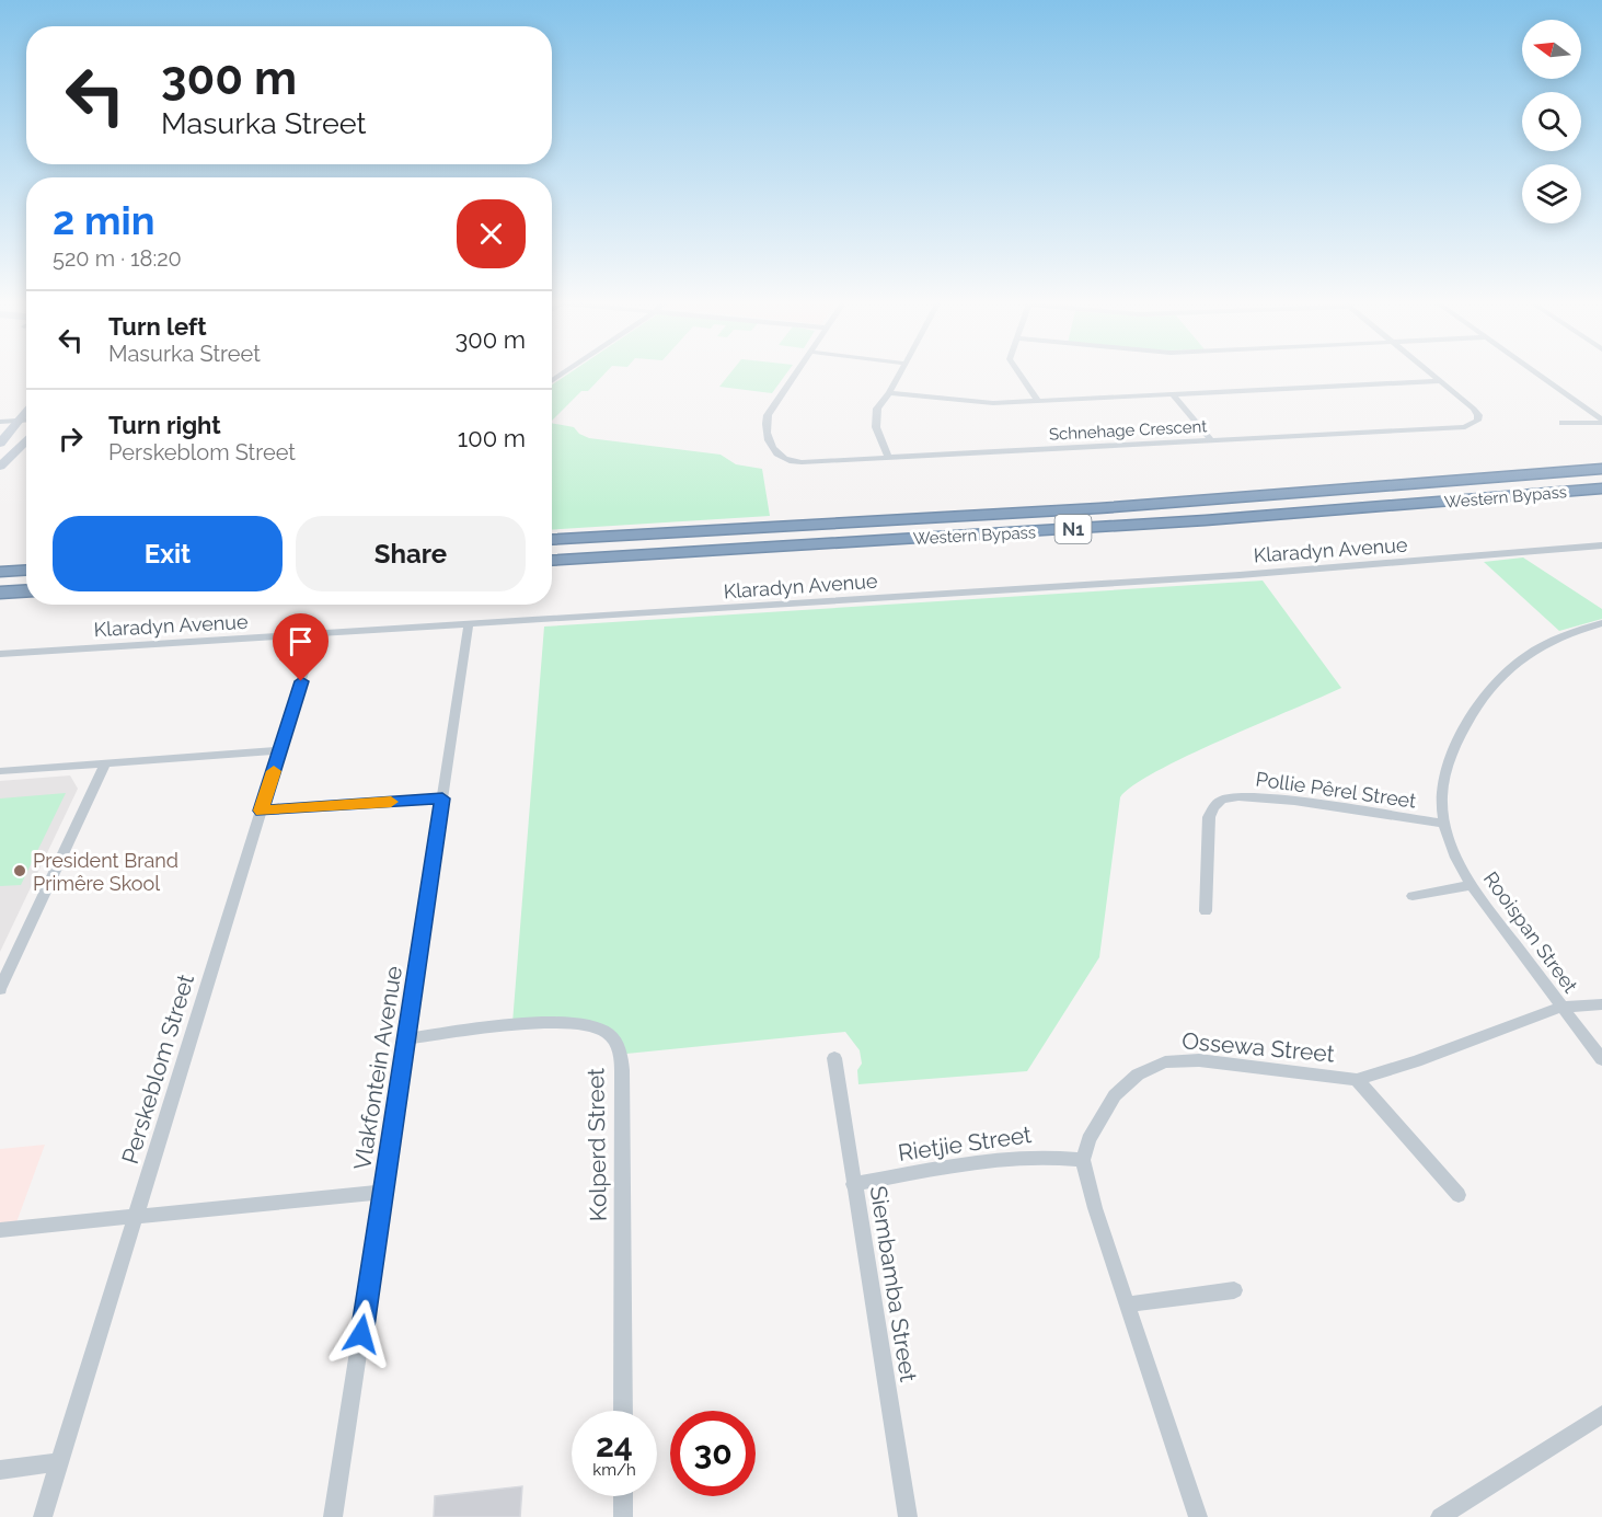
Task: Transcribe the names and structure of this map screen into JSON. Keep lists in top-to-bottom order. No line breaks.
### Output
{"streets":{"highway":["Western Bypass","N1"],"street":["Schnehage Crescent","Klaradyn Avenue","Pollie Pêrel Street","Rooispan Street","Ossewa Street","Vlakfontein Avenue","Perskeblom Street","Rietjie Street","Kolperd Street","Siembamba Street"]},"crossings":[["Klaradyn Avenue","Vlakfontein Avenue"],["Klaradyn Avenue","Perskeblom Street"],["Pollie Pêrel Street","Rooispan Street"],["Rooispan Street","Ossewa Street"],["Ossewa Street","Rietjie Street"],["Vlakfontein Avenue","Kolperd Street"],["Rietjie Street","Siembamba Street"]],"places":["President Brand Primêre Skool"],"north":"left","page":{"turn":["300 m","Masurka Street"],"heading":["2 min","520 m · 18:20"],"list":[{"name":"Turn left","note":"Masurka Street","value":"300 m"},{"name":"Turn right","note":"Perskeblom Street","value":"100 m"}],"buttons":["Exit","Share"],"speed":"24 km/h","limit":"30"}}
